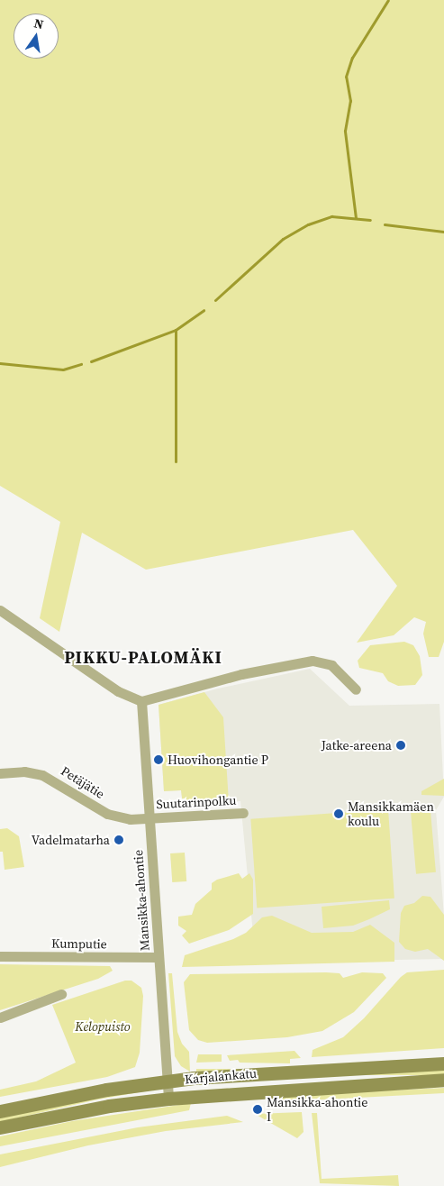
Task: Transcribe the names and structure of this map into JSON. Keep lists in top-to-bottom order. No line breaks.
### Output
{"streets":{"main road":["Karjalankatu"],"street":["Petäjätie","Suutarinpolku","Mansikka-ahontie","Kumputie"]},"crossings":[["Petäjätie","Suutarinpolku"],["Petäjätie","Mansikka-ahontie"],["Suutarinpolku","Mansikka-ahontie"],["Mansikka-ahontie","Kumputie"],["Mansikka-ahontie","Karjalankatu"]],"districts":["PIKKU-PALOMÄKI"],"parks":["Kelopuisto"],"places":["Jatke-areena","Huovihongantie P","Mansikkamäen koulu","Vadelmatarha","Mansikka-ahontie I"],"north":"top"}
